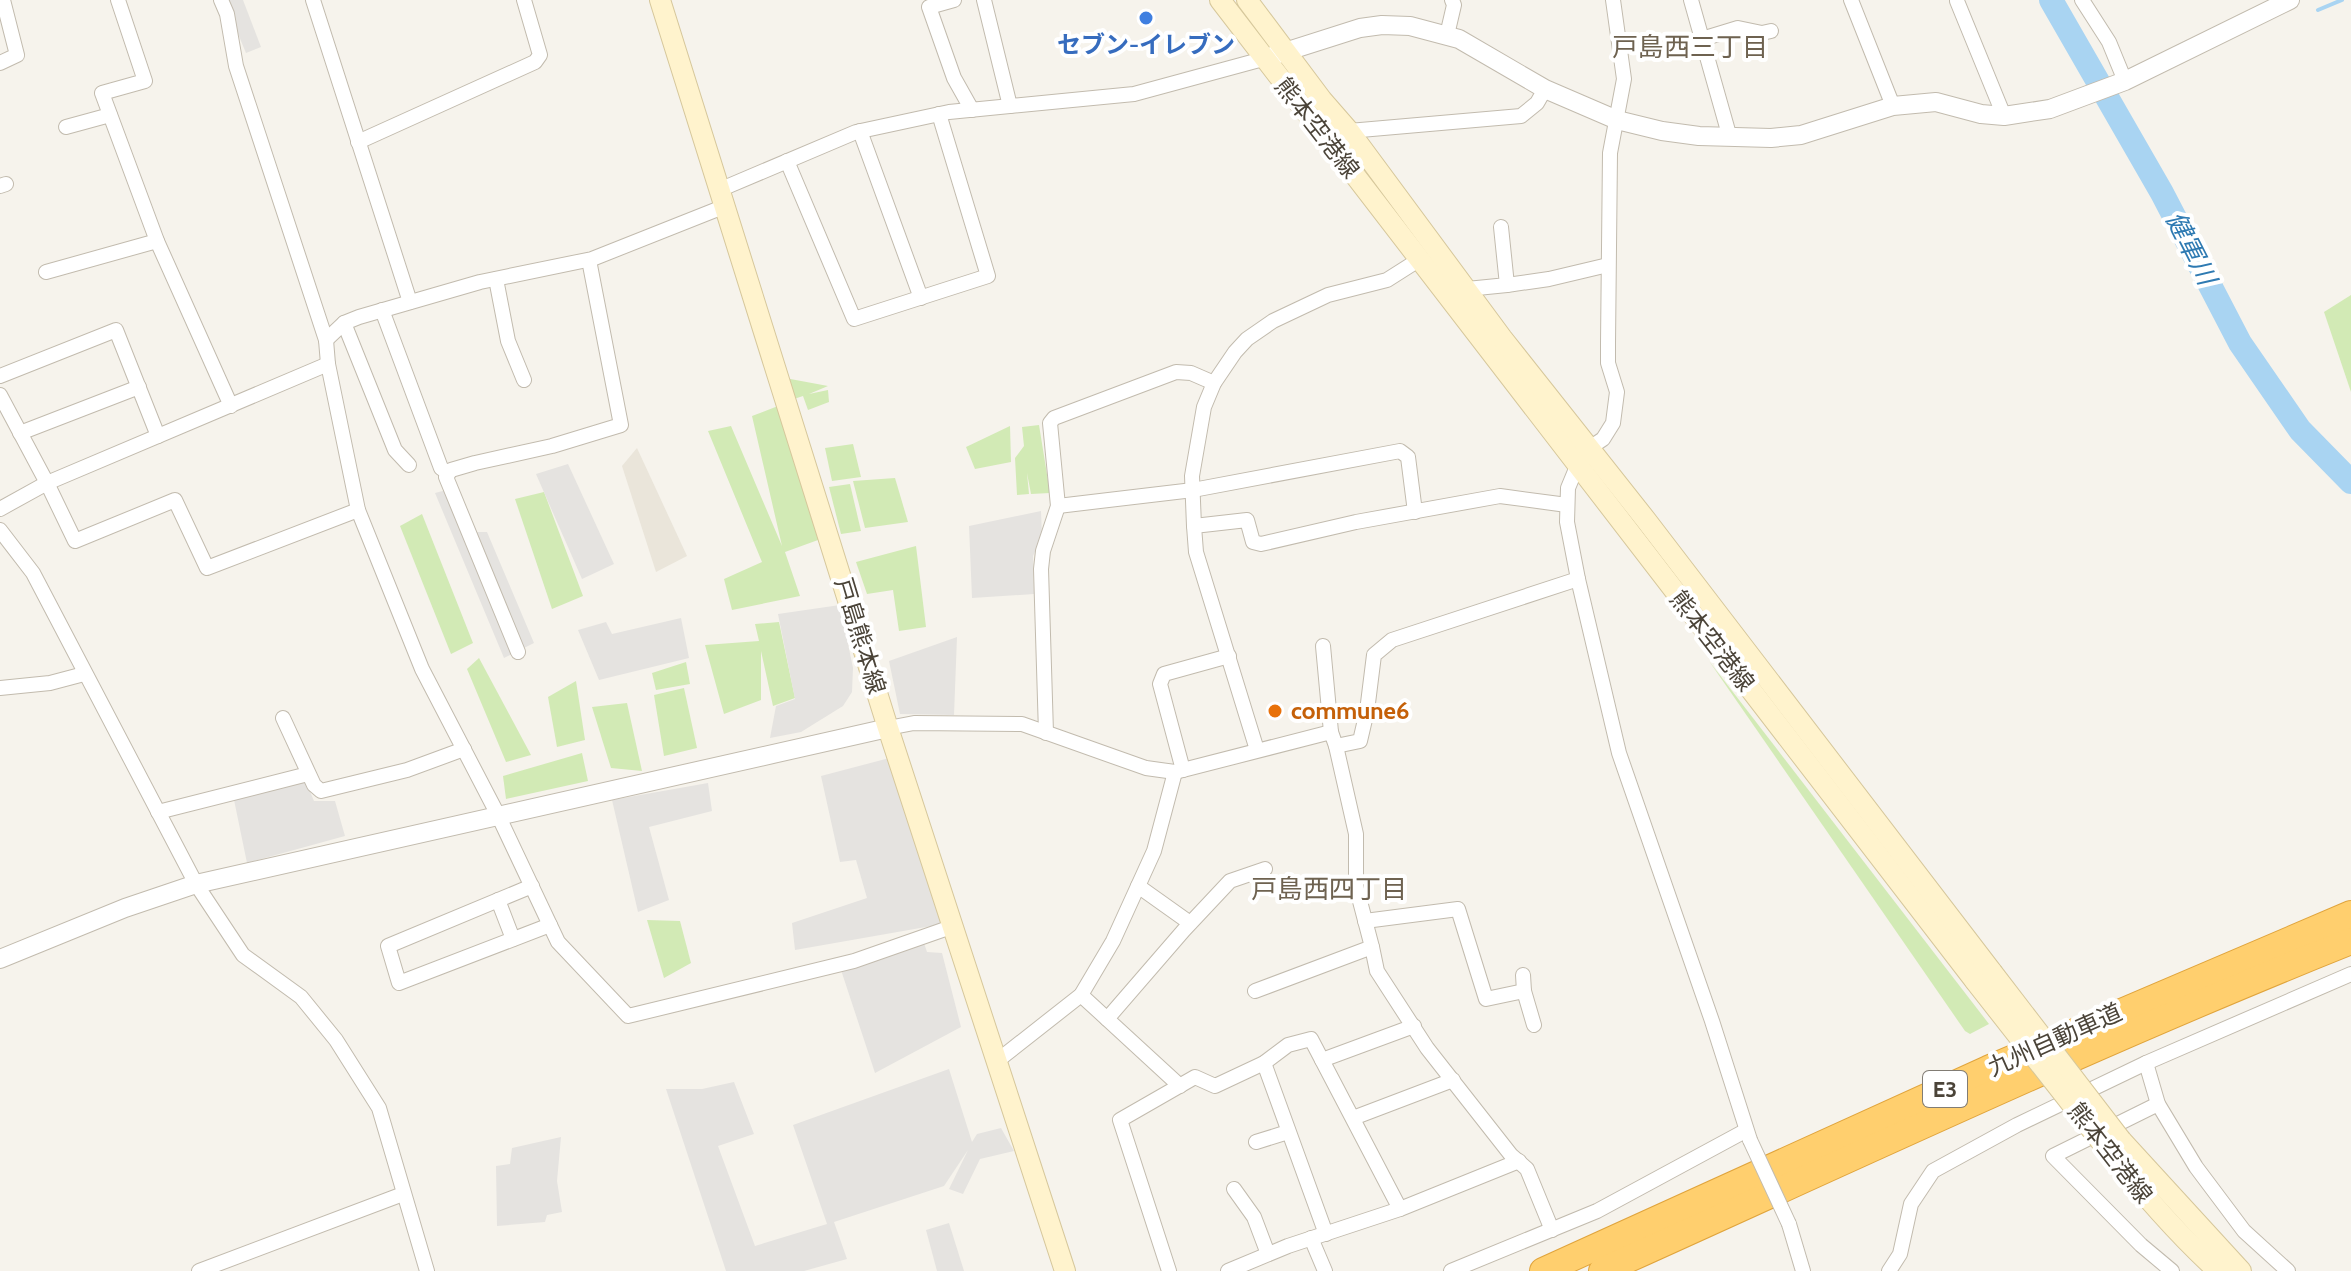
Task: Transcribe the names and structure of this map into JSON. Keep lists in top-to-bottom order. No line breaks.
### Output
{"streets":{"highway":["九州自動車道","E3"],"main road":["熊本空港線","戸島熊本線"]},"districts":["戸島西三丁目","戸島西四丁目"],"water":["健軍川"],"places":["セブン-イレブン","commune6"]}
